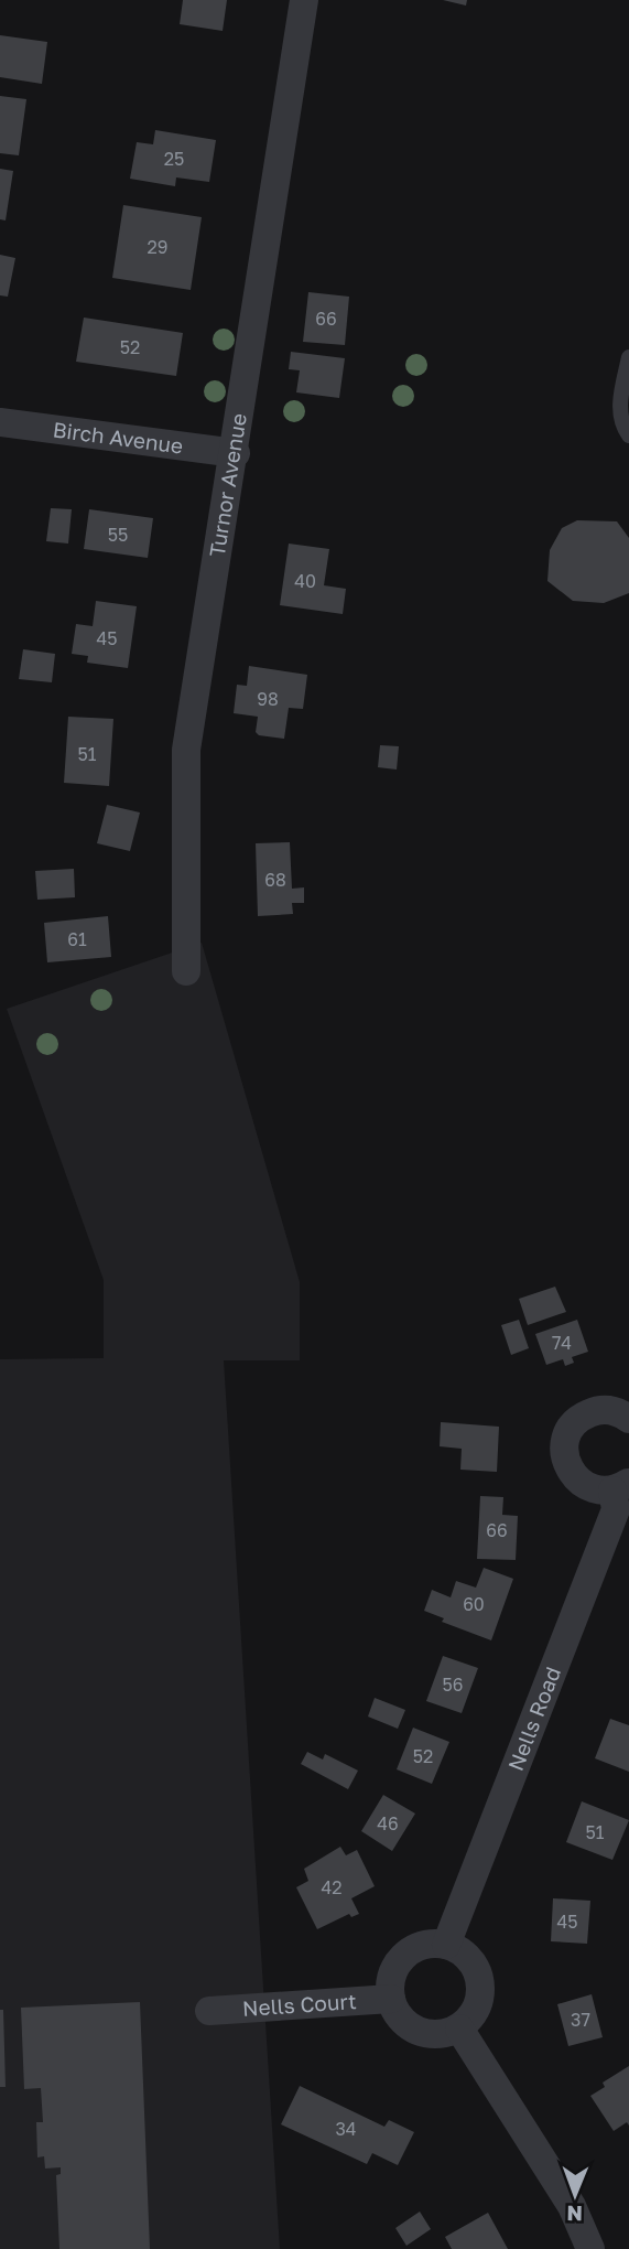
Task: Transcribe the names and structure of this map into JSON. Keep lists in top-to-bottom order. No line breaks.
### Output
{"streets":{"street":["Birch Avenue","Turnor Avenue","Nells Road","Nells Court"]},"crossings":[["Birch Avenue","Turnor Avenue"],["Nells Road","Nells Court"]],"house_numbers":["25","29","66","52","55","40","45","98","51","68","61","74","66","60","56","52","46","51","42","45","37","34"],"north":"bottom"}
